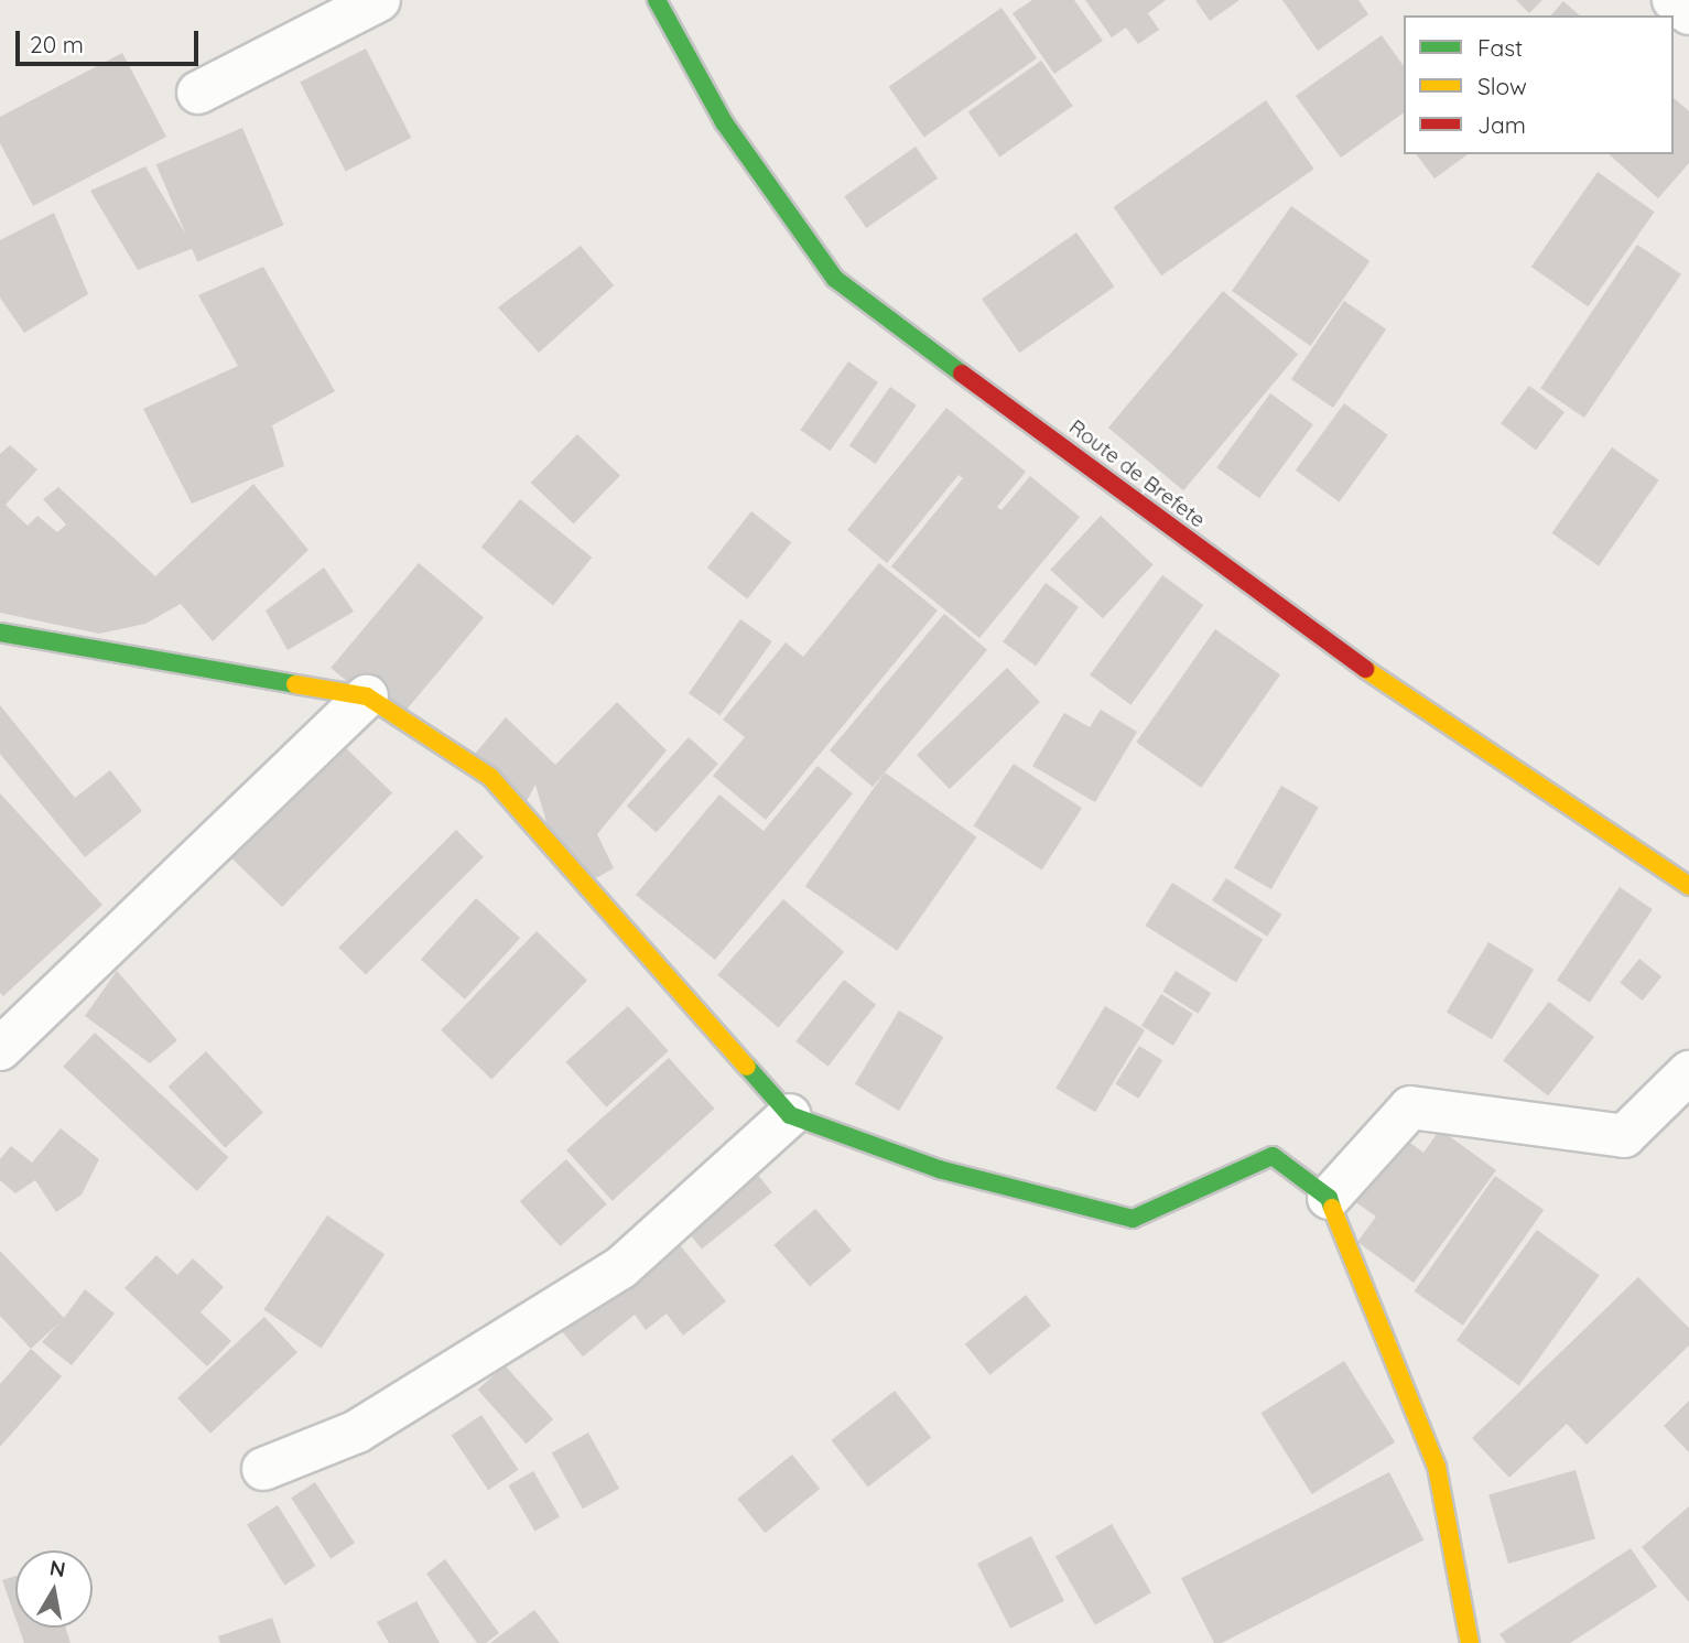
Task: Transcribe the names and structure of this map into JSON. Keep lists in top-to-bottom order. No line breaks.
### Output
{"streets":{"street":["Route de Brefete"]},"legend":["Fast","Slow","Jam"],"scale_bar":"20 m","north":"top"}
